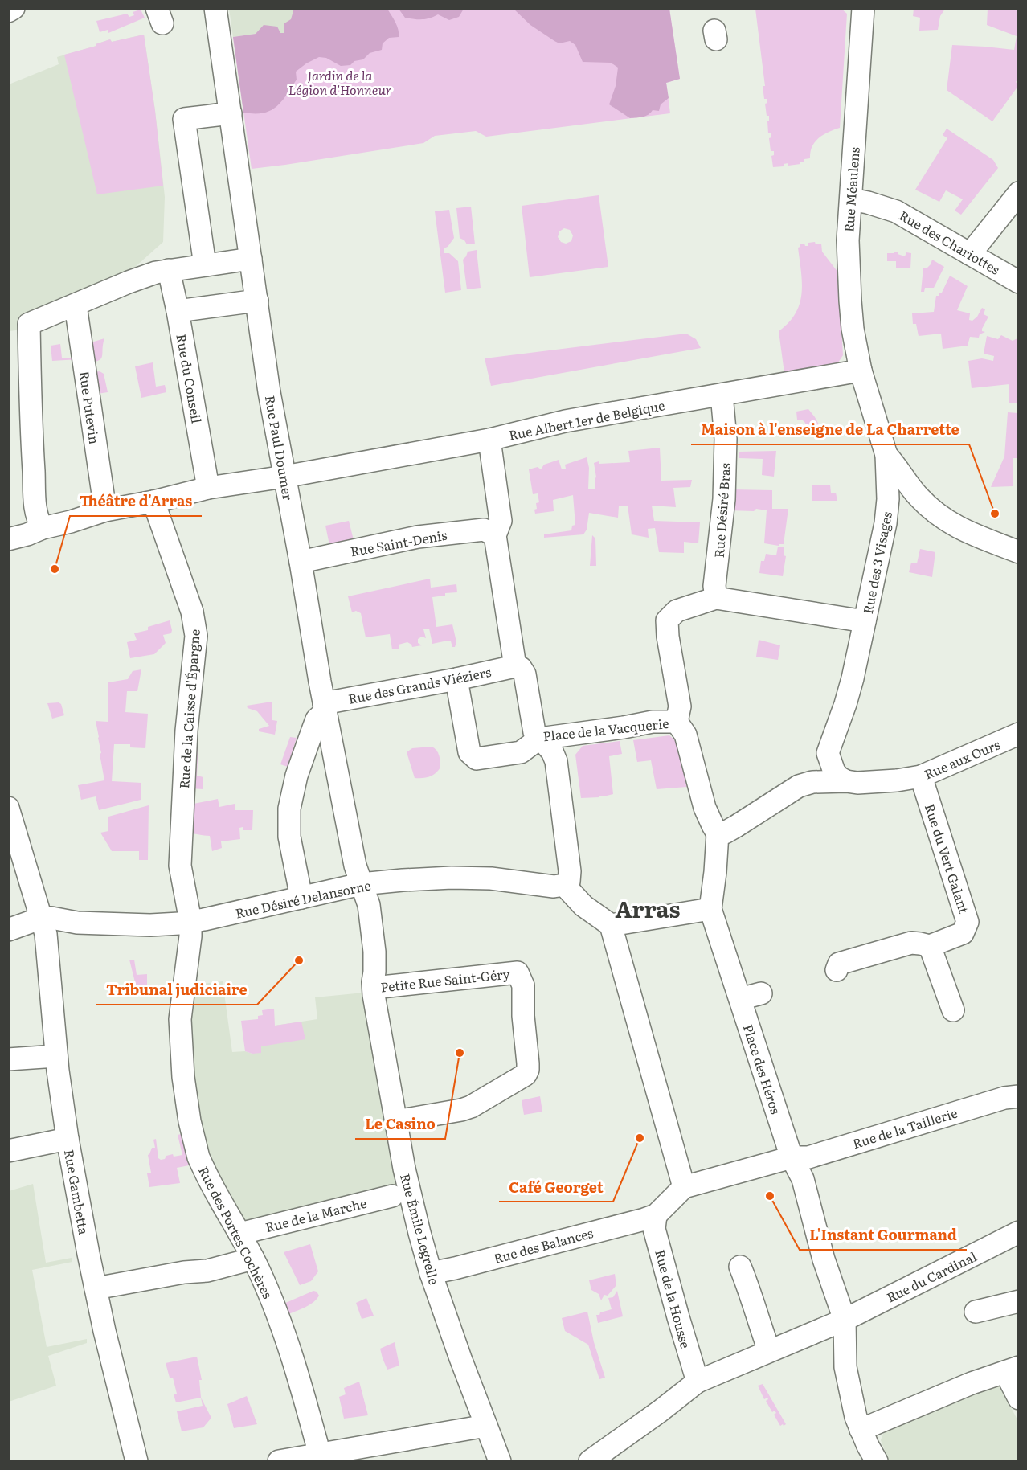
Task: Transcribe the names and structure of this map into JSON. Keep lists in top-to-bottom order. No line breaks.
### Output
{"streets":{"street":["Rue Méaulens","Rue des Chariottes","Rue du Conseil","Rue Putevin","Rue Albert 1er de Belgique","Rue Paul Doumer","Rue Désiré Bras","Rue Saint-Denis","Rue des 3 Visages","Rue des Grands Viéziers","Rue de la Caisse d'Épargne","Place de la Vacquerie","Rue aux Ours","Rue du Vert Galant","Rue Désiré Delansorne","Petite Rue Saint-Géry","Place des Héros","Rue de la Taillerie","Rue Gambetta","Rue de la Marche","Rue Émile Legrelle","Rue des Portes Cochères","Rue des Balances","Rue du Cardinal","Rue de la Housse"]},"crossings":[["Rue Méaulens","Rue des Chariottes"],["Rue Méaulens","Rue Albert 1er de Belgique"],["Rue Méaulens","Rue des 3 Visages"],["Rue du Conseil","Rue Albert 1er de Belgique"],["Rue Putevin","Rue Albert 1er de Belgique"],["Rue Albert 1er de Belgique","Rue Paul Doumer"],["Rue Albert 1er de Belgique","Rue Désiré Bras"],["Rue Albert 1er de Belgique","Rue des 3 Visages"],["Rue Albert 1er de Belgique","Rue de la Caisse d'Épargne"],["Rue Paul Doumer","Rue Saint-Denis"],["Rue Paul Doumer","Rue des Grands Viéziers"],["Rue Paul Doumer","Rue Désiré Delansorne"],["Rue Paul Doumer","Petite Rue Saint-Géry"],["Rue Paul Doumer","Rue Émile Legrelle"],["Rue Désiré Bras","Place de la Vacquerie"],["Rue des 3 Visages","Rue aux Ours"],["Rue des Grands Viéziers","Place de la Vacquerie"],["Rue de la Caisse d'Épargne","Rue Désiré Delansorne"],["Rue de la Caisse d'Épargne","Rue des Portes Cochères"],["Rue aux Ours","Rue du Vert Galant"],["Rue aux Ours","Place des Héros"],["Rue Désiré Delansorne","Rue Gambetta"],["Petite Rue Saint-Géry","Rue Émile Legrelle"],["Place des Héros","Rue de la Taillerie"],["Place des Héros","Rue du Cardinal"],["Rue de la Marche","Rue des Portes Cochères"],["Rue Émile Legrelle","Rue des Balances"],["Rue des Balances","Rue de la Housse"],["Rue du Cardinal","Rue de la Housse"]],"districts":["Arras"],"parks":["Jardin de la Légion d'Honneur"],"places":["Maison à l'enseigne de La Charrette","Théâtre d'Arras","Tribunal judiciaire","Le Casino","Café Georget","L'Instant Gourmand"]}
